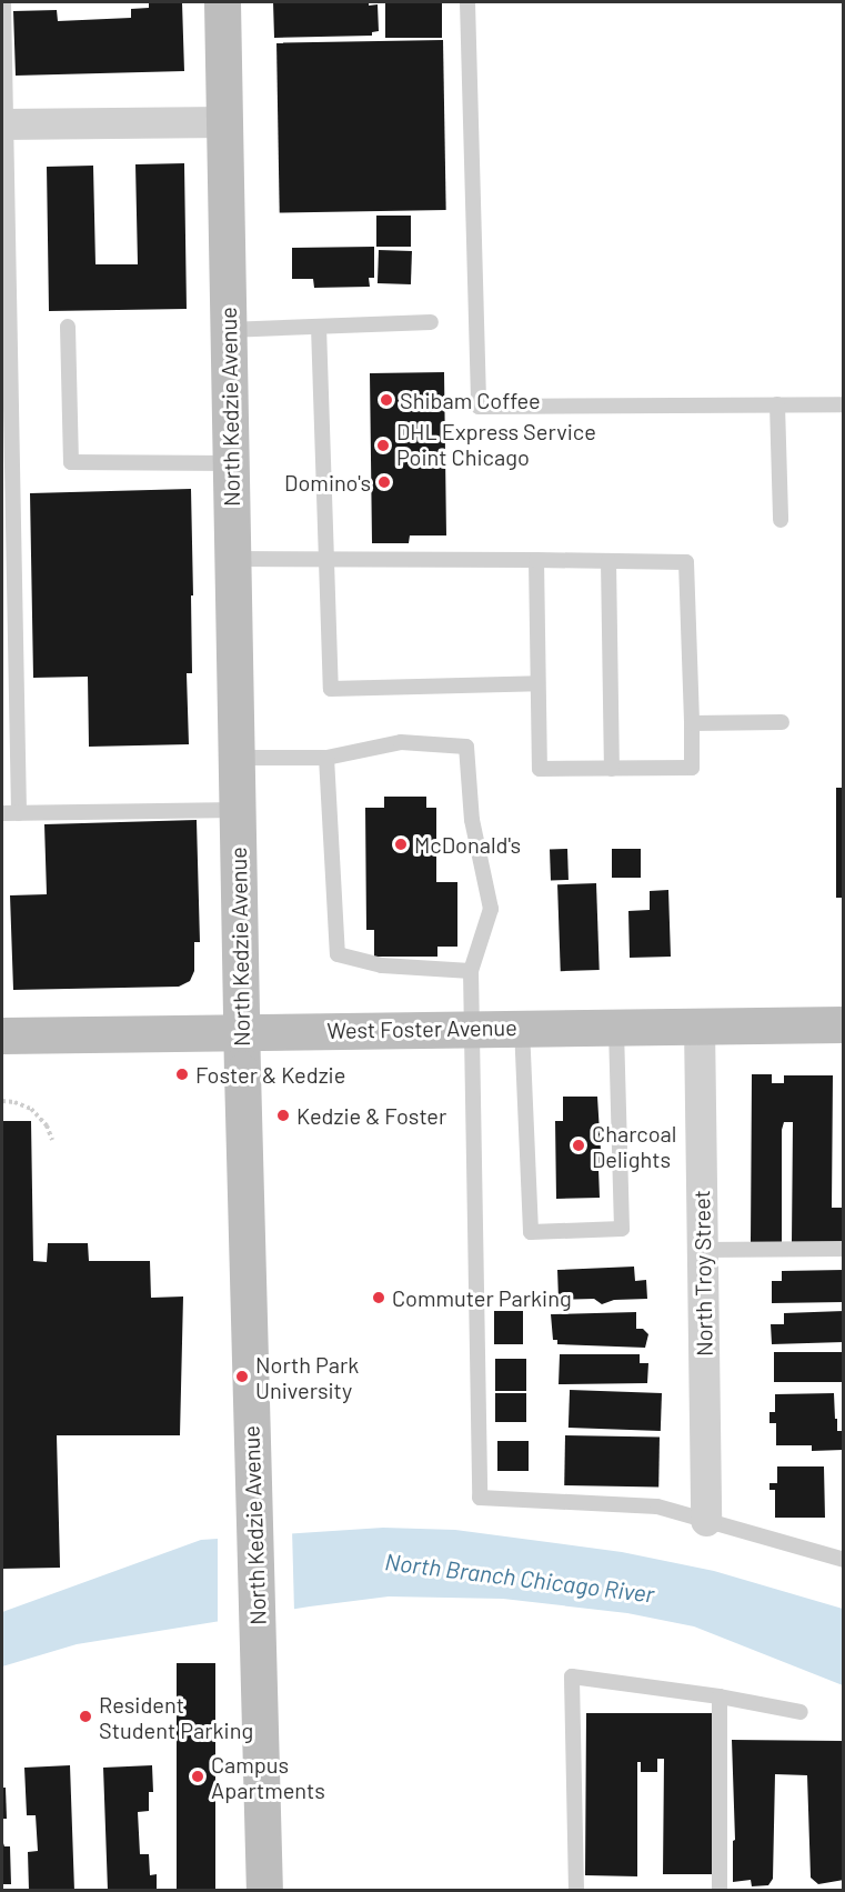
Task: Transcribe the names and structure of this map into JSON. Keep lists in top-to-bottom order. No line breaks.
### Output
{"streets":{"main road":["North Kedzie Avenue","West Foster Avenue"],"street":["North Troy Street"]},"crossings":[["North Kedzie Avenue","West Foster Avenue"],["West Foster Avenue","North Troy Street"]],"water":["North Branch Chicago River"],"places":["Shibam Coffee","DHL Express Service Point Chicago","Domino's","McDonald's","Foster & Kedzie","Kedzie & Foster","Charcoal Delights","Commuter Parking","North Park University","Resident Student Parking","Campus Apartments"]}
